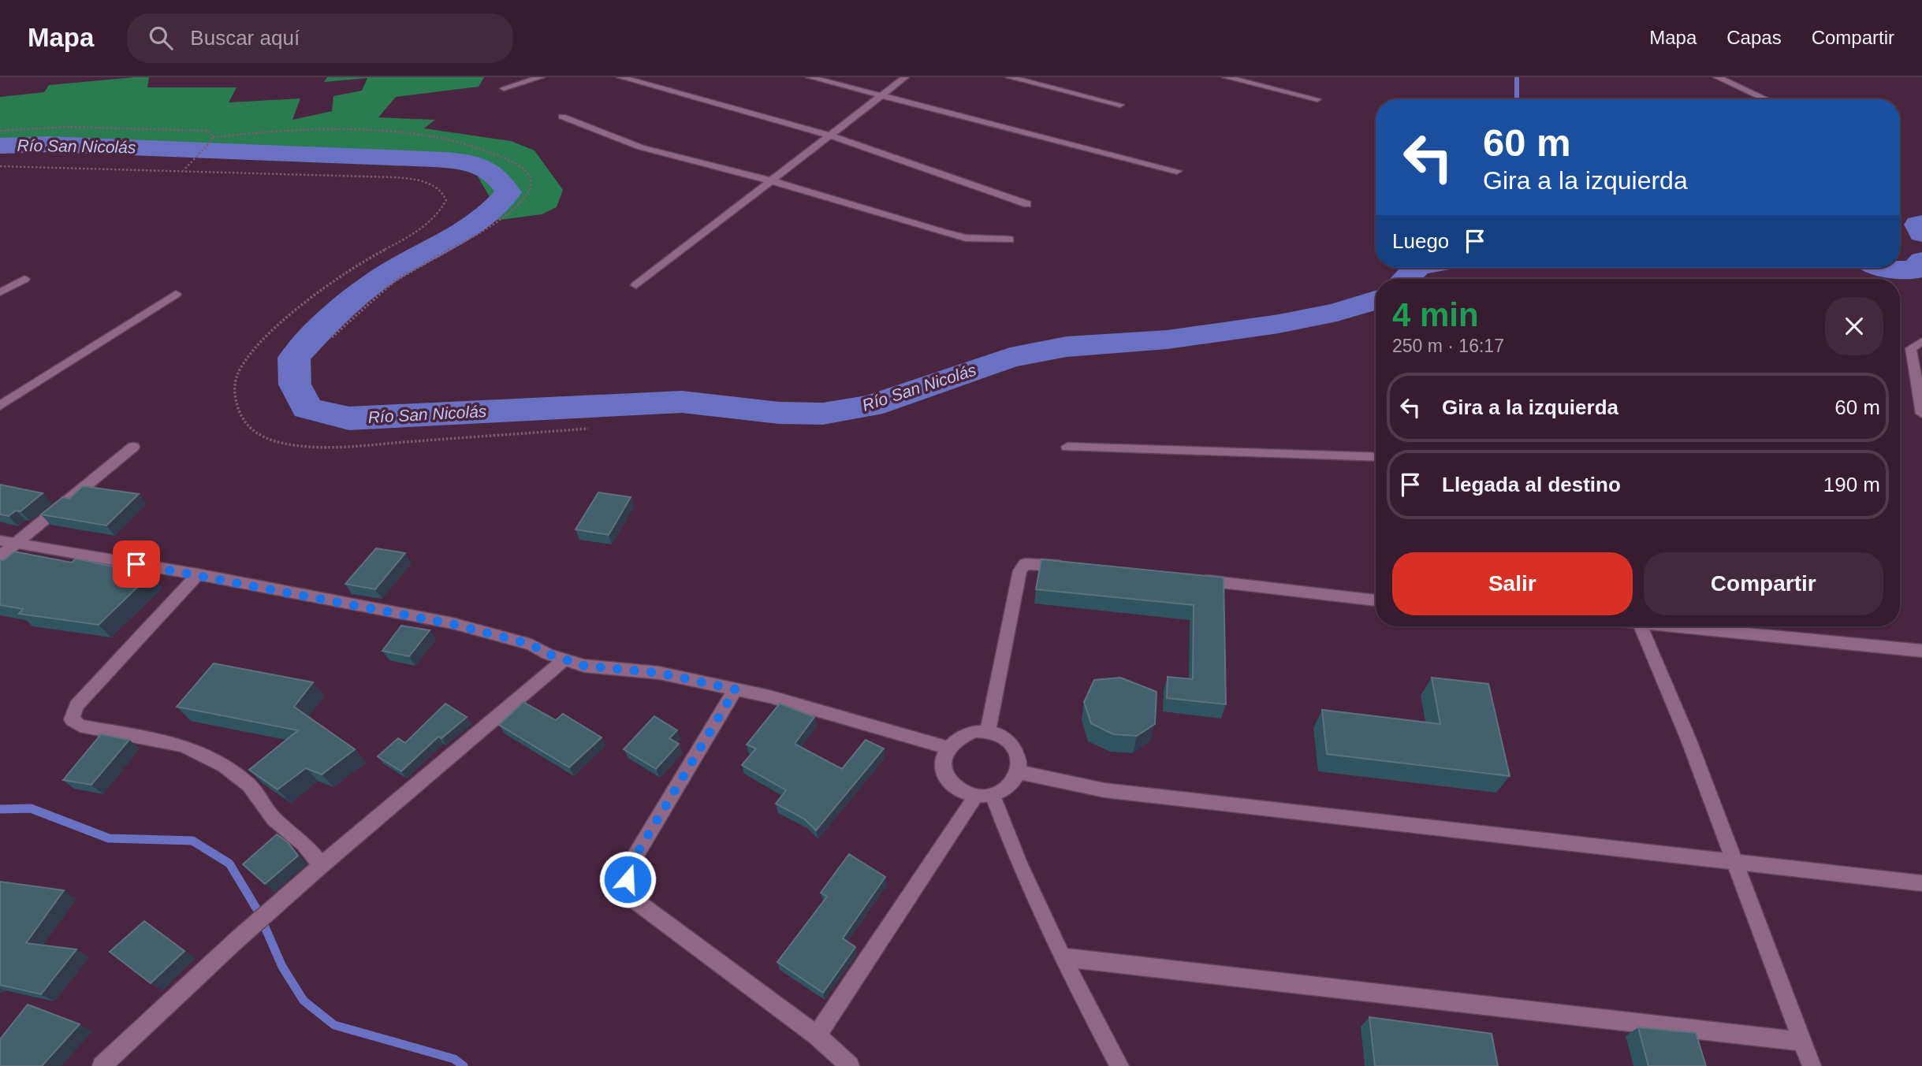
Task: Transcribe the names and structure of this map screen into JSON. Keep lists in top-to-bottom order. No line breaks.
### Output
{"water":["Río San Nicolás"],"page":{"header":"Mapa","search":"Buscar aquí","nav":["Mapa","Capas","Compartir"],"turn":["60 m","Gira a la izquierda"],"then":"Luego","heading":["4 min","250 m · 16:17"],"list":[{"name":"Gira a la izquierda","value":"60 m"},{"name":"Llegada al destino","value":"190 m"}],"buttons":["Salir","Compartir"]}}
